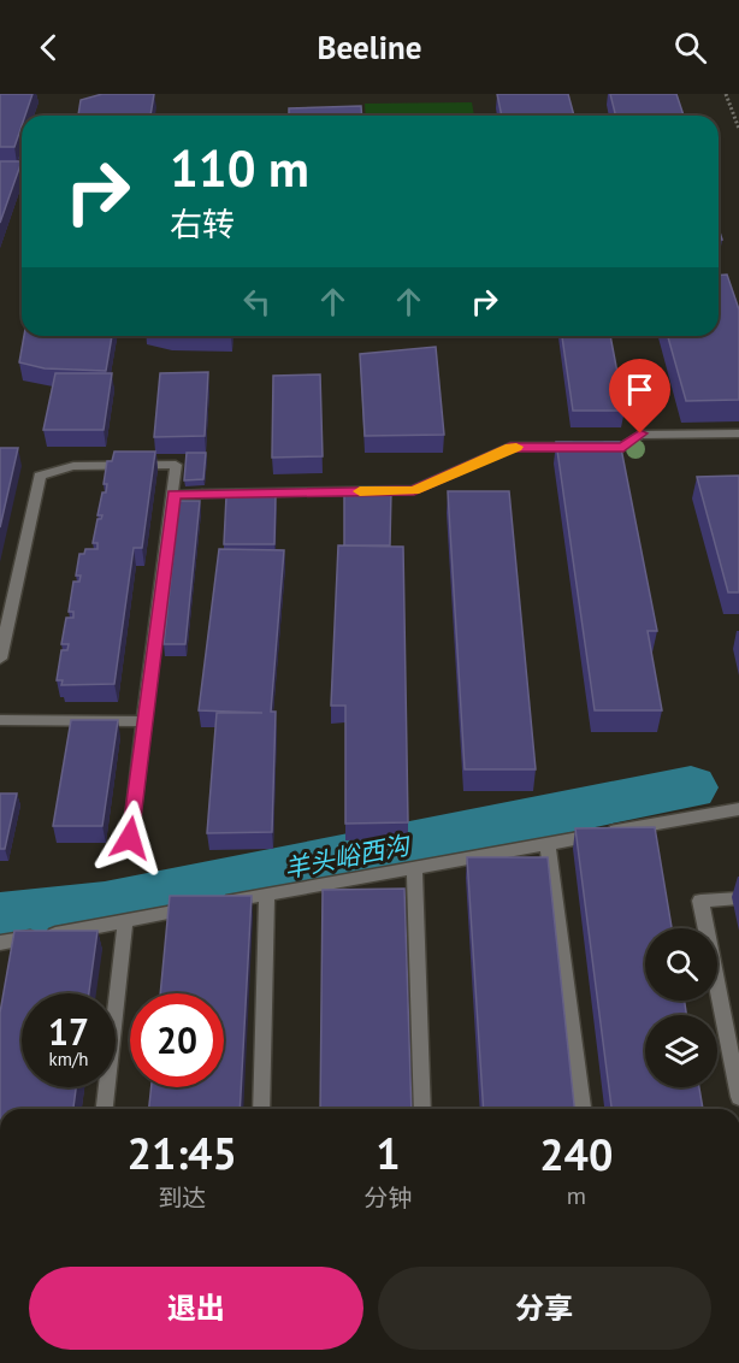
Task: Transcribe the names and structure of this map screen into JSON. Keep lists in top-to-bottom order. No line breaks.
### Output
{"water":["羊头峪西沟"],"page":{"header":"Beeline","turn":["110 m","右转"],"speed":"17 km/h","limit":"20","eta":["21:45","到达","1","分钟","240","m"],"buttons":["退出","分享"]}}
